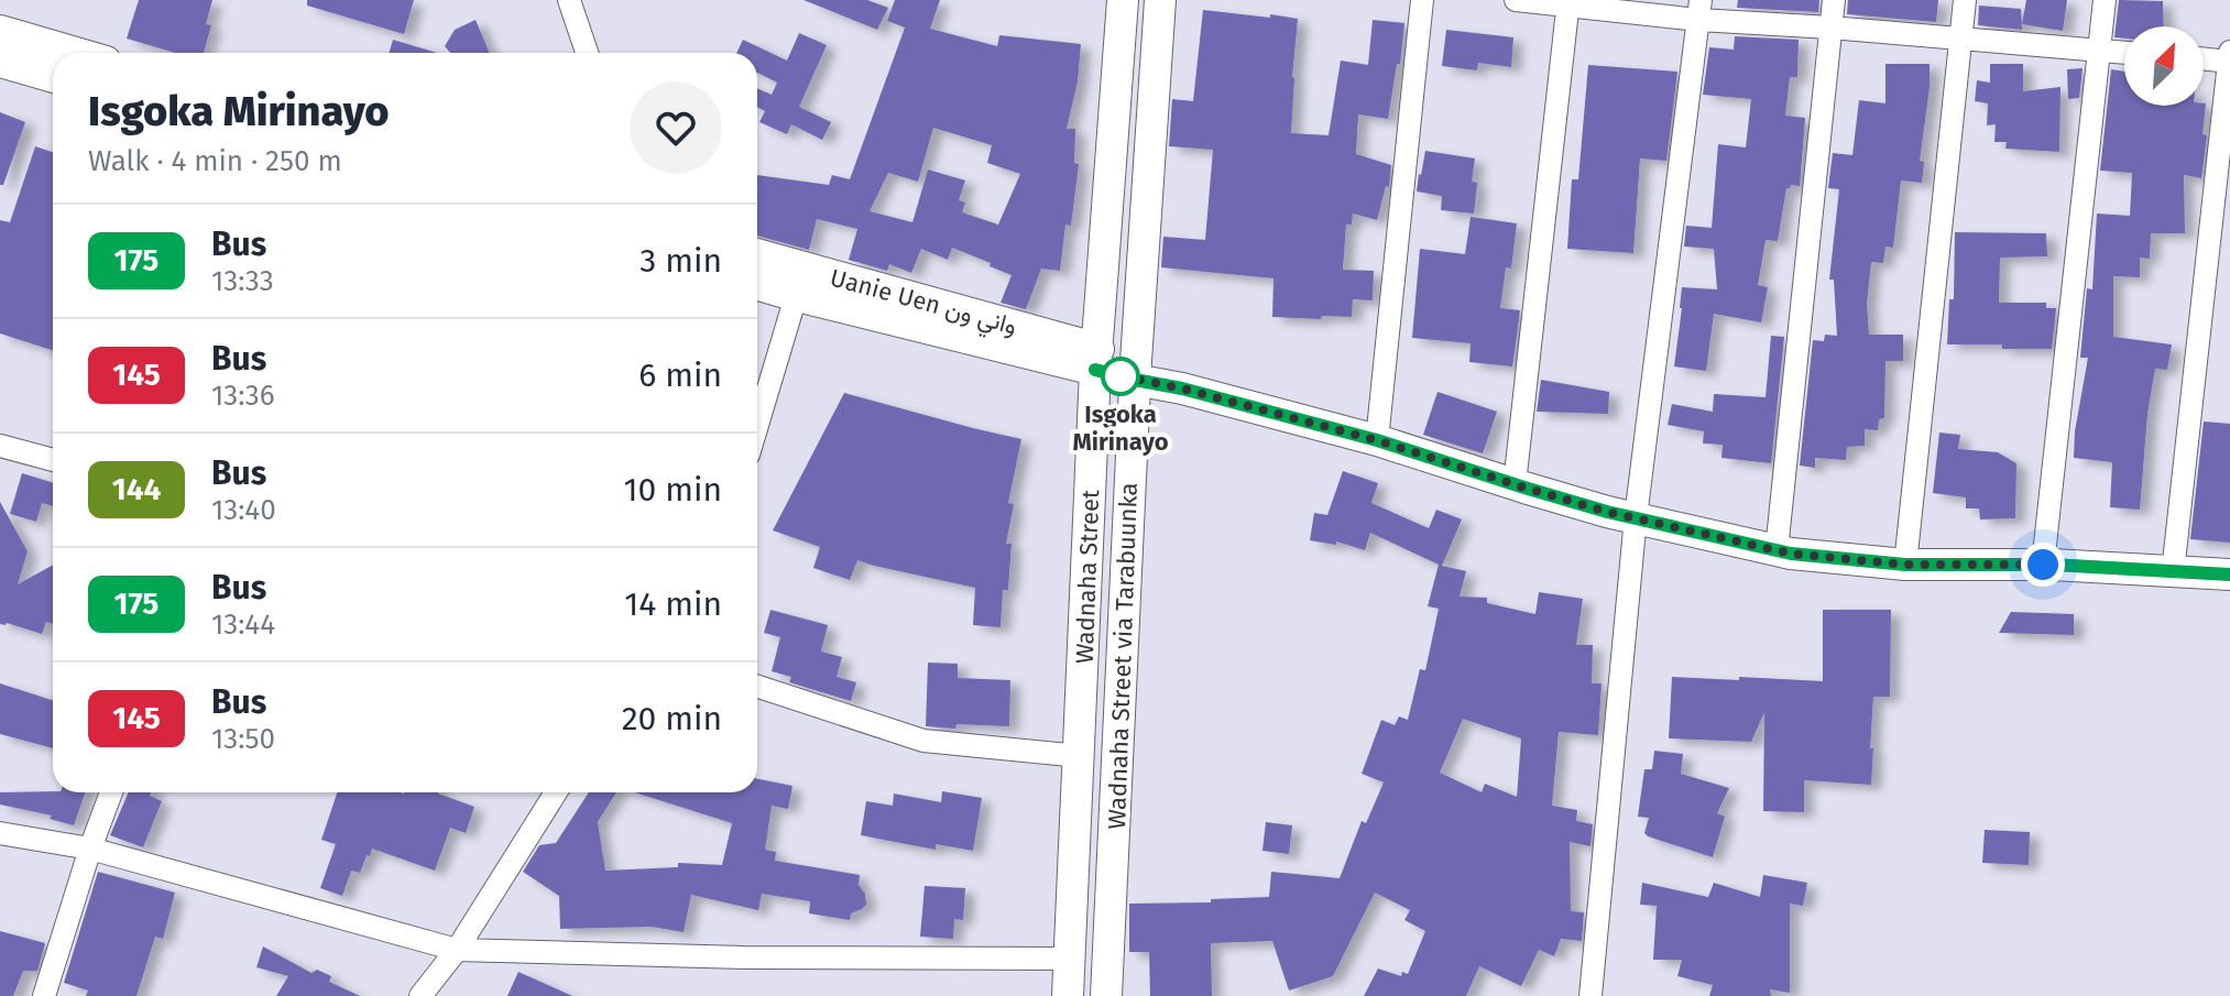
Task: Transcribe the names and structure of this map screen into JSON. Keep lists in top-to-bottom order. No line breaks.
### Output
{"streets":{"main road":["Uanie Uen واني ون","Wadnaha Street","Wadnaha Street via Tarabuunka"]},"crossings":[["Uanie Uen واني ون","Wadnaha Street"],["Uanie Uen واني ون","Wadnaha Street via Tarabuunka"]],"places":["Isgoka Mirinayo"],"lines":["bus line 175"],"north":"top right","page":{"heading":["Isgoka Mirinayo","Walk · 4 min · 250 m"],"list":[{"mark":"175","name":"Bus","note":"13:33","value":"3 min"},{"mark":"145","name":"Bus","note":"13:36","value":"6 min"},{"mark":"144","name":"Bus","note":"13:40","value":"10 min"},{"mark":"175","name":"Bus","note":"13:44","value":"14 min"},{"mark":"145","name":"Bus","note":"13:50","value":"20 min"}]}}
